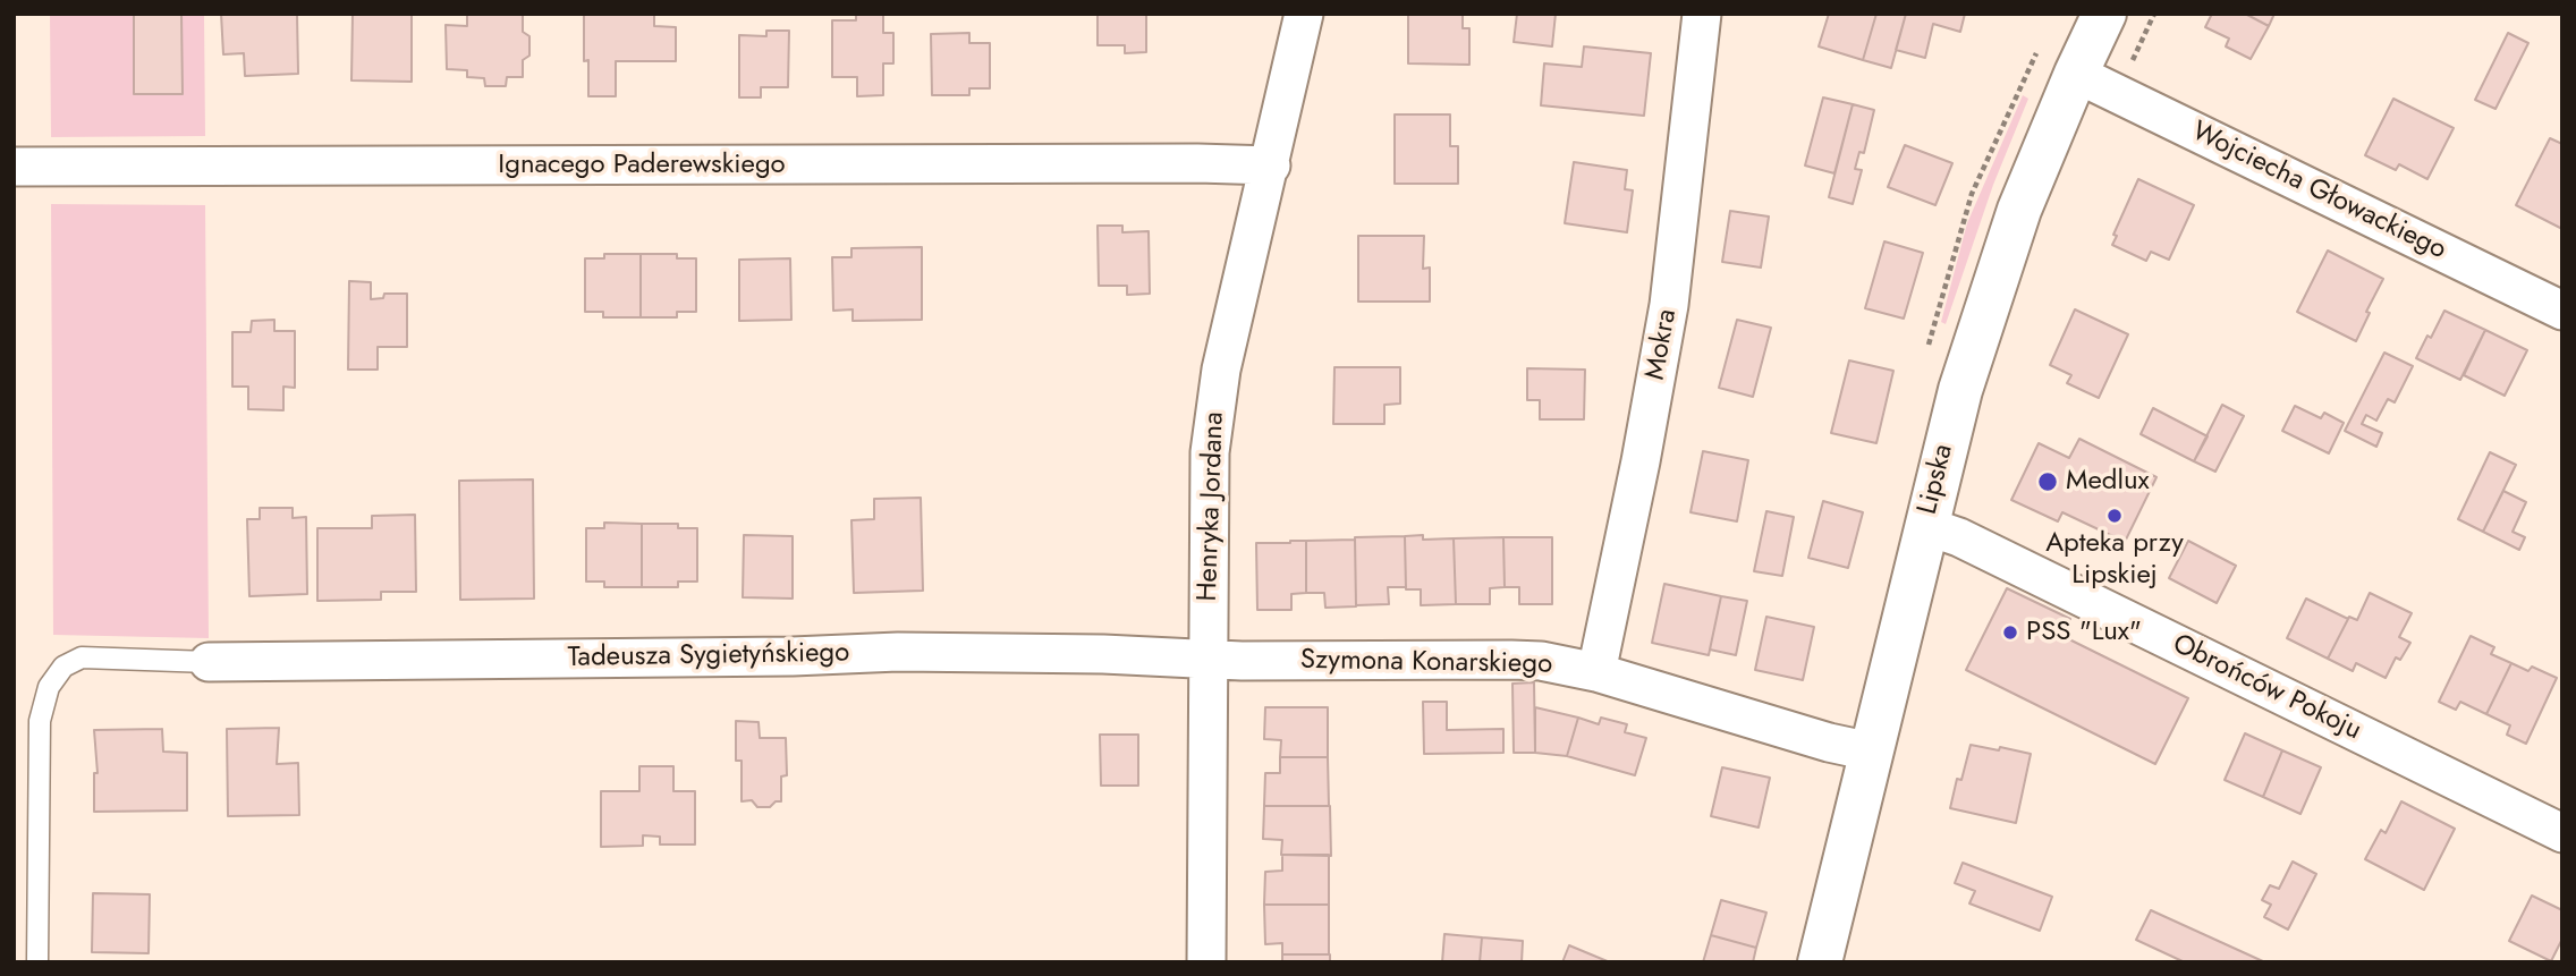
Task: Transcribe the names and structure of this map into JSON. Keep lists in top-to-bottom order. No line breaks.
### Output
{"streets":{"main road":["Lipska"],"street":["Ignacego Paderewskiego","Wojciecha Głowackiego","Mokra","Henryka Jordana","Tadeusza Sygietyńskiego","Szymona Konarskiego","Obrońców Pokoju"]},"crossings":[["Ignacego Paderewskiego","Henryka Jordana"],["Wojciecha Głowackiego","Lipska"],["Mokra","Szymona Konarskiego"],["Lipska","Szymona Konarskiego"],["Lipska","Obrońców Pokoju"],["Henryka Jordana","Tadeusza Sygietyńskiego"],["Henryka Jordana","Szymona Konarskiego"],["Tadeusza Sygietyńskiego","Szymona Konarskiego"]],"places":["Medlux","Apteka przy Lipskiej","PSS \"Lux\""]}
